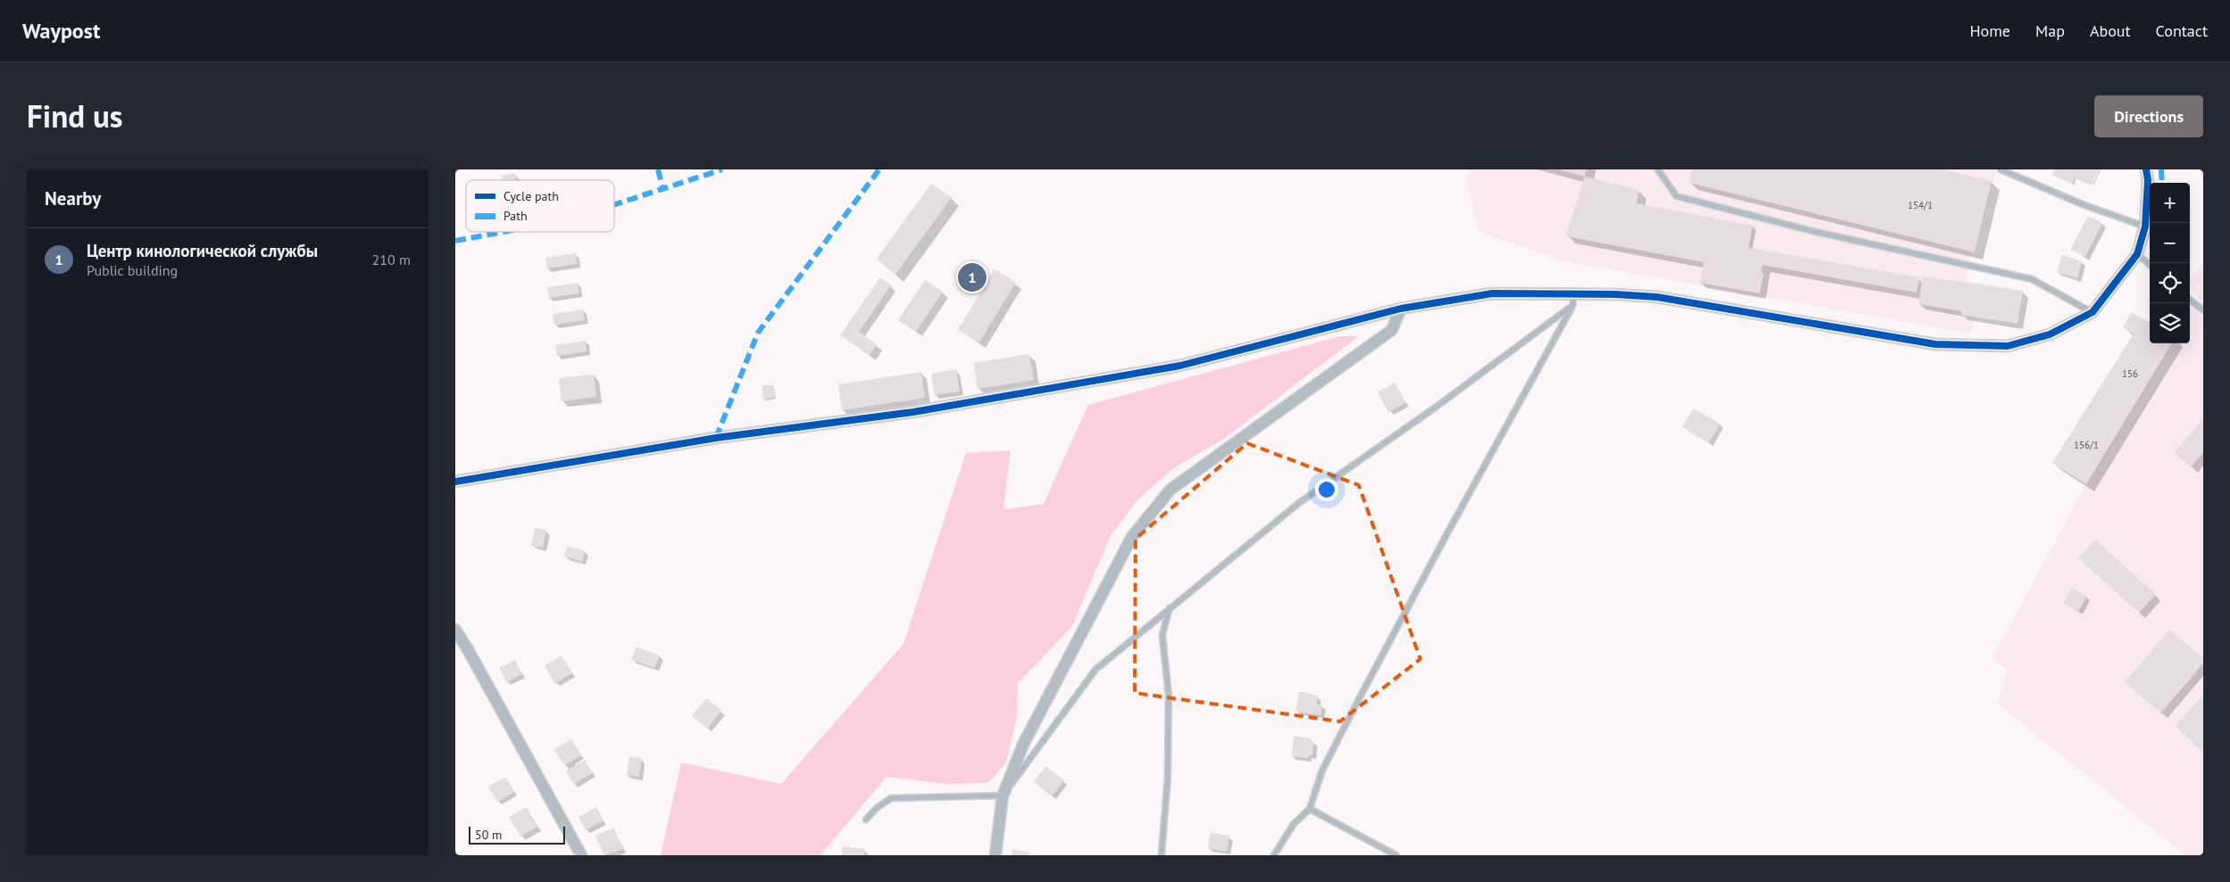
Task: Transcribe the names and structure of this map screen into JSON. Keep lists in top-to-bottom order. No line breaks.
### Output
{"house_numbers":["154/1","156","156/1"],"legend":["Cycle path","Path"],"scale_bar":"50 m","page":{"header":"Waypost","nav":["Home","Map","About","Contact"],"title":"Find us","buttons":"Directions","heading":"Nearby","map_buttons":["+","−"],"list":[{"mark":"1","name":"Центр кинологической службы","note":"Public building","value":"210 m"}],"pins":"1","scale":"50 m"}}
